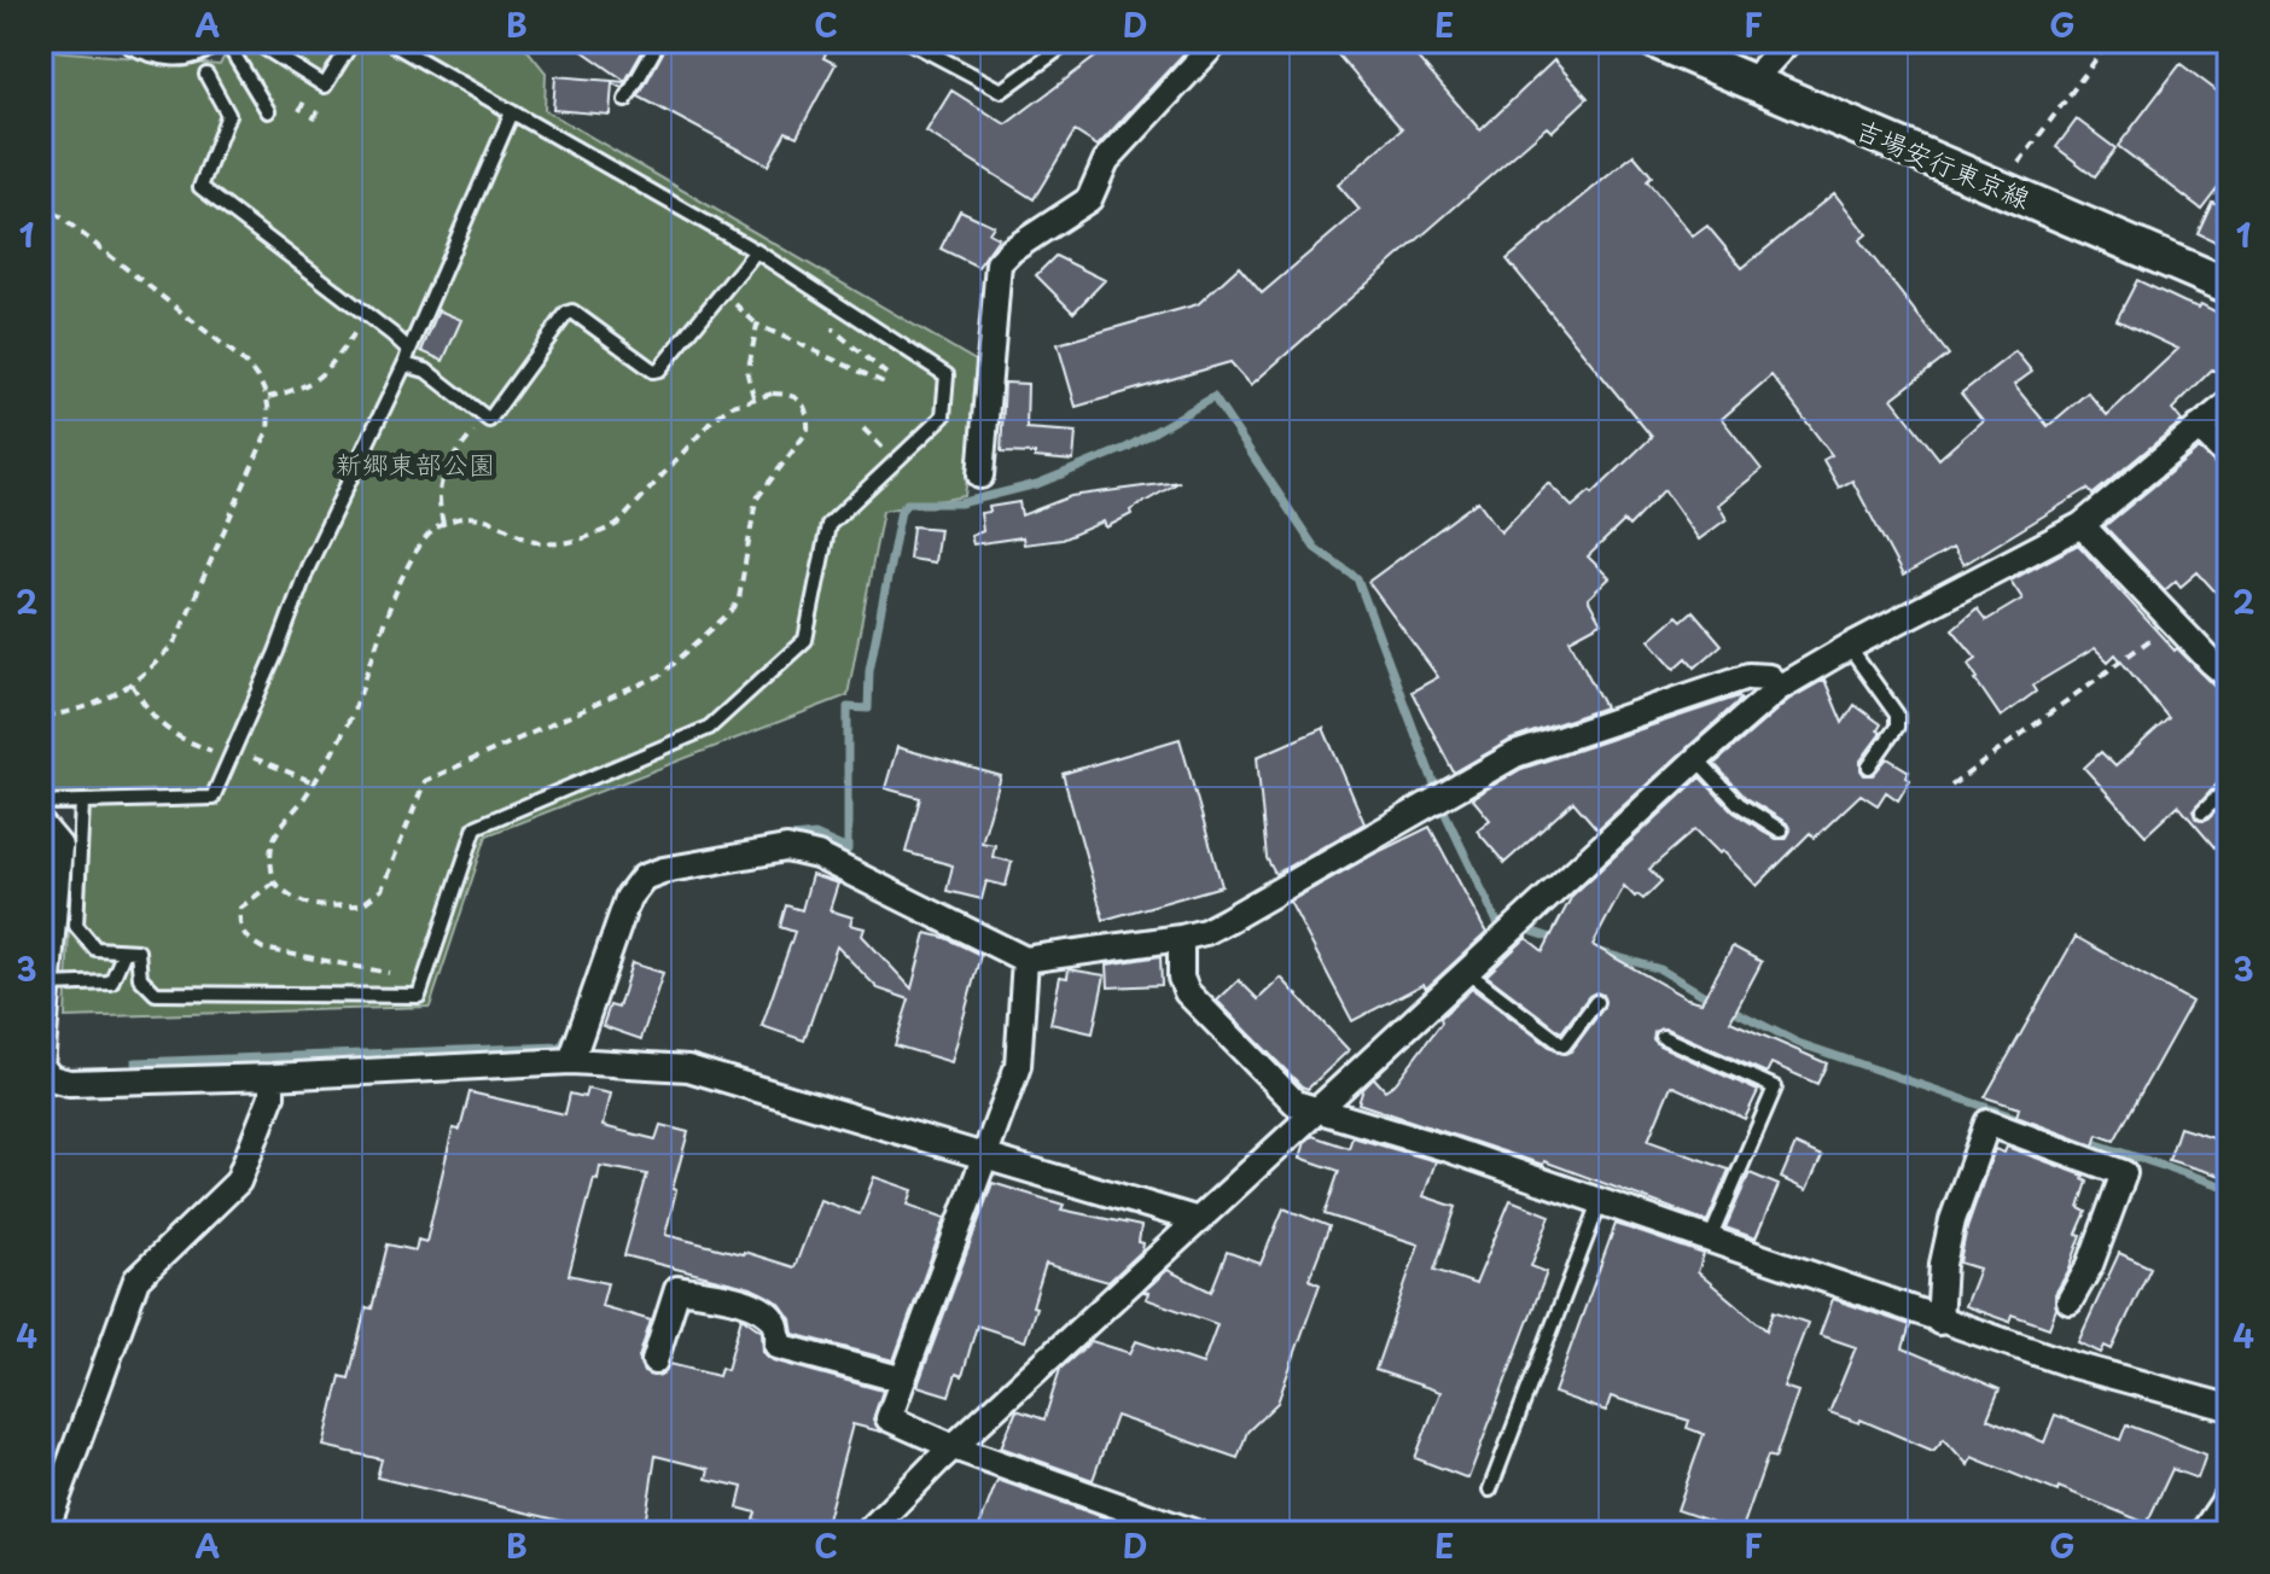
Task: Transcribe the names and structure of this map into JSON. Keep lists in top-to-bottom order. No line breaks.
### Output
{"streets":{"main road":["吉場安行東京線"]},"parks":["新郷東部公園"],"grid":{"columns":["A","B","C","D","E","F","G"],"rows":["1","2","3","4"]}}
